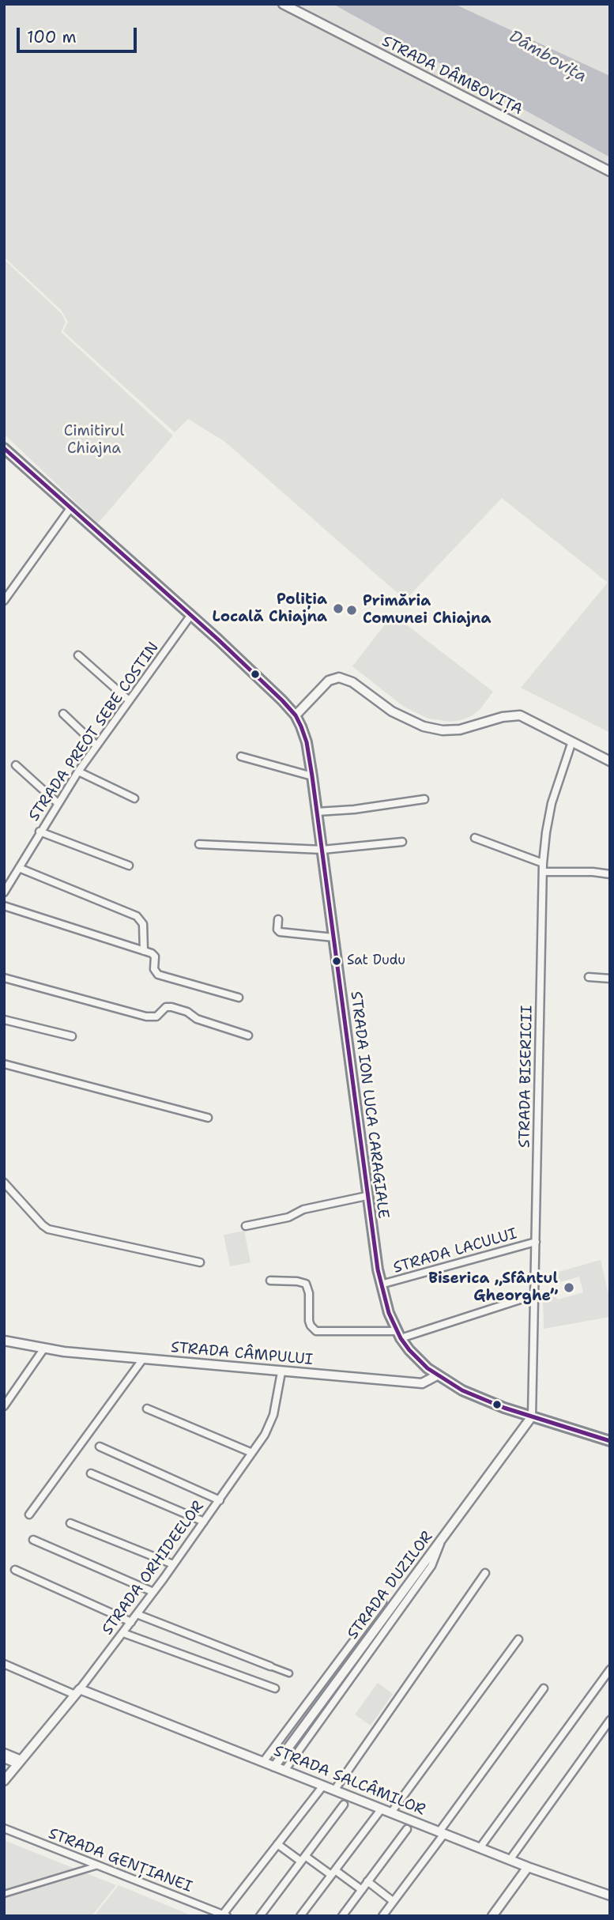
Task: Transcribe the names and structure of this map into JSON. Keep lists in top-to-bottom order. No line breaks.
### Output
{"streets":{"main road":["STRADA ION LUCA CARAGIALE"],"street":["STRADA DÂMBOVIȚA","STRADA PREOT SEBE COSTIN","STRADA BISERICII","STRADA LACULUI","STRADA CÂMPULUI","STRADA ORHIDEELOR","STRADA DUZILOR","STRADA SALCÂMILOR","STRADA GENȚIANEI"]},"crossings":[["STRADA PREOT SEBE COSTIN","STRADA ION LUCA CARAGIALE"],["STRADA BISERICII","STRADA ION LUCA CARAGIALE"],["STRADA BISERICII","STRADA LACULUI"],["STRADA BISERICII","STRADA DUZILOR"],["STRADA ION LUCA CARAGIALE","STRADA LACULUI"],["STRADA ION LUCA CARAGIALE","STRADA CÂMPULUI"],["STRADA ION LUCA CARAGIALE","STRADA DUZILOR"],["STRADA CÂMPULUI","STRADA ORHIDEELOR"],["STRADA ORHIDEELOR","STRADA SALCÂMILOR"],["STRADA DUZILOR","STRADA SALCÂMILOR"]],"water":["Dâmbovița"],"parks":["Cimitirul Chiajna"],"places":["Poliția Locală Chiajna","Primăria Comunei Chiajna","Sat Dudu","Biserica „Sfântul Gheorghe”"],"scale_bar":"100 m"}
